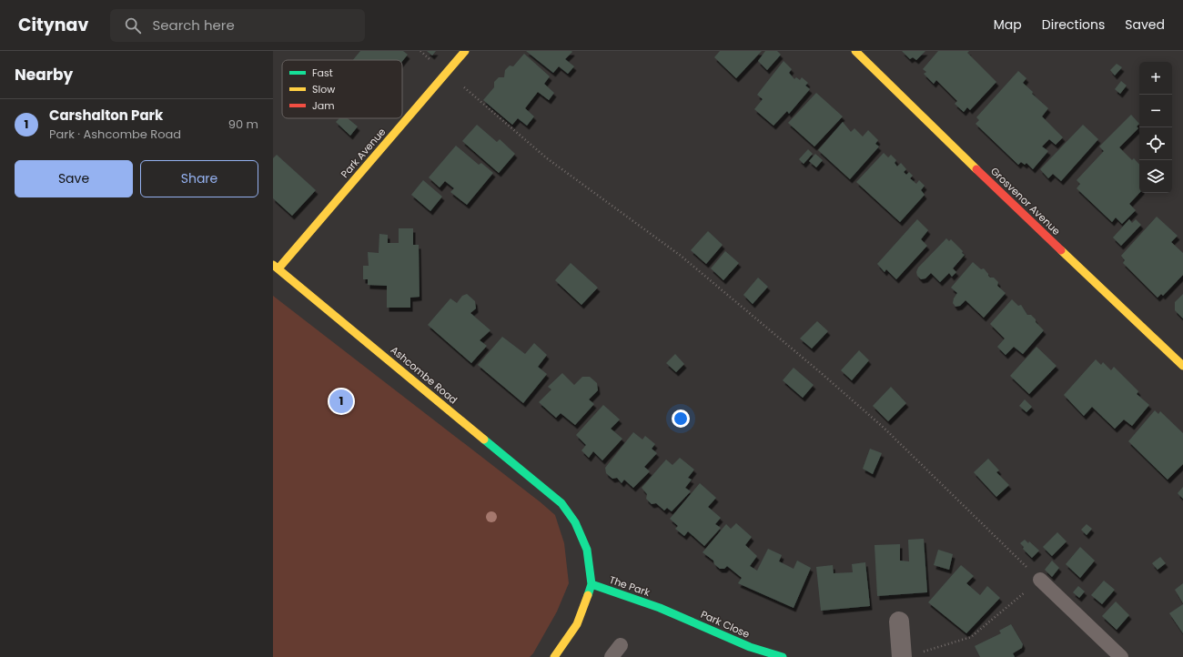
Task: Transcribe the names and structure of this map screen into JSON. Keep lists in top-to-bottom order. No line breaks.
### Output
{"streets":{"street":["Park Avenue","Grosvenor Avenue","Ashcombe Road","The Park","Park Close"]},"crossings":[["Park Avenue","Ashcombe Road"],["Ashcombe Road","The Park"],["The Park","Park Close"]],"legend":["Fast","Slow","Jam"],"page":{"header":"Citynav","search":"Search here","nav":["Map","Directions","Saved"],"heading":"Nearby","map_buttons":["+","−"],"list":[{"mark":"1","name":"Carshalton Park","note":"Park · Ashcombe Road","value":"90 m"}],"buttons":["Save","Share"],"pins":"1"}}
